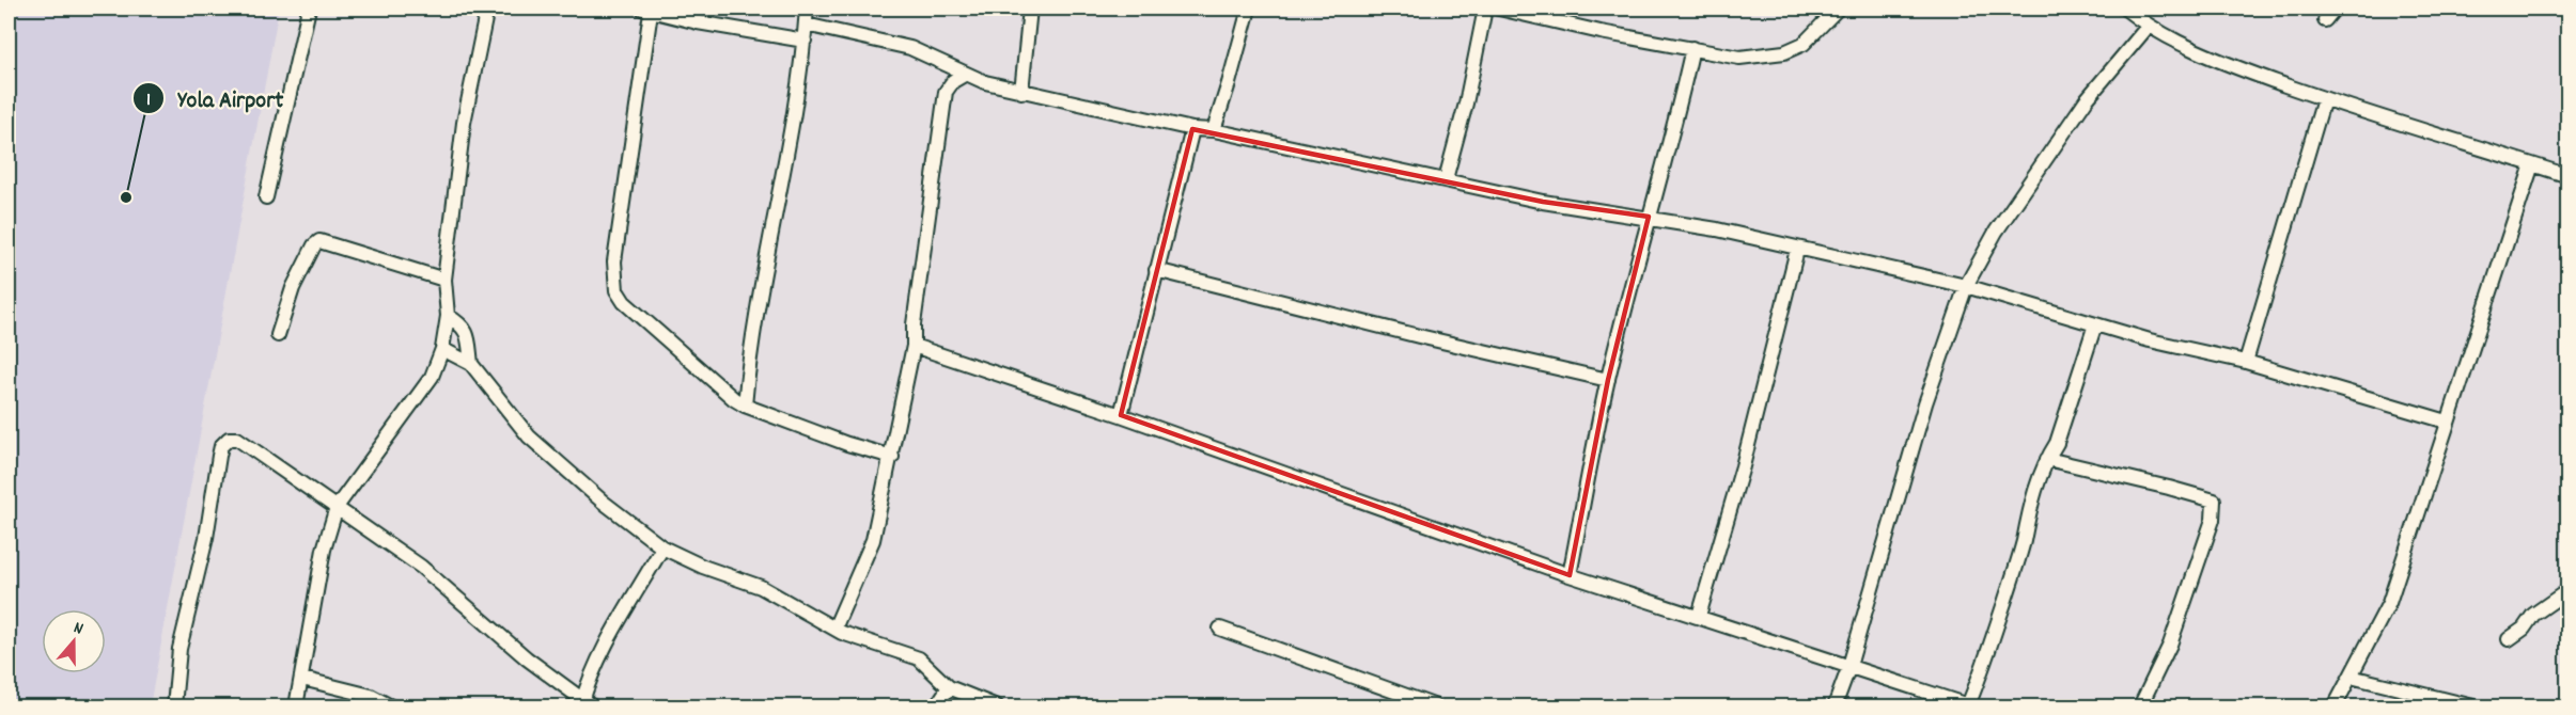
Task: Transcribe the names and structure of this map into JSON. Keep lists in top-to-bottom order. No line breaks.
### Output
{"places":["Yola Airport"],"north":"top"}
